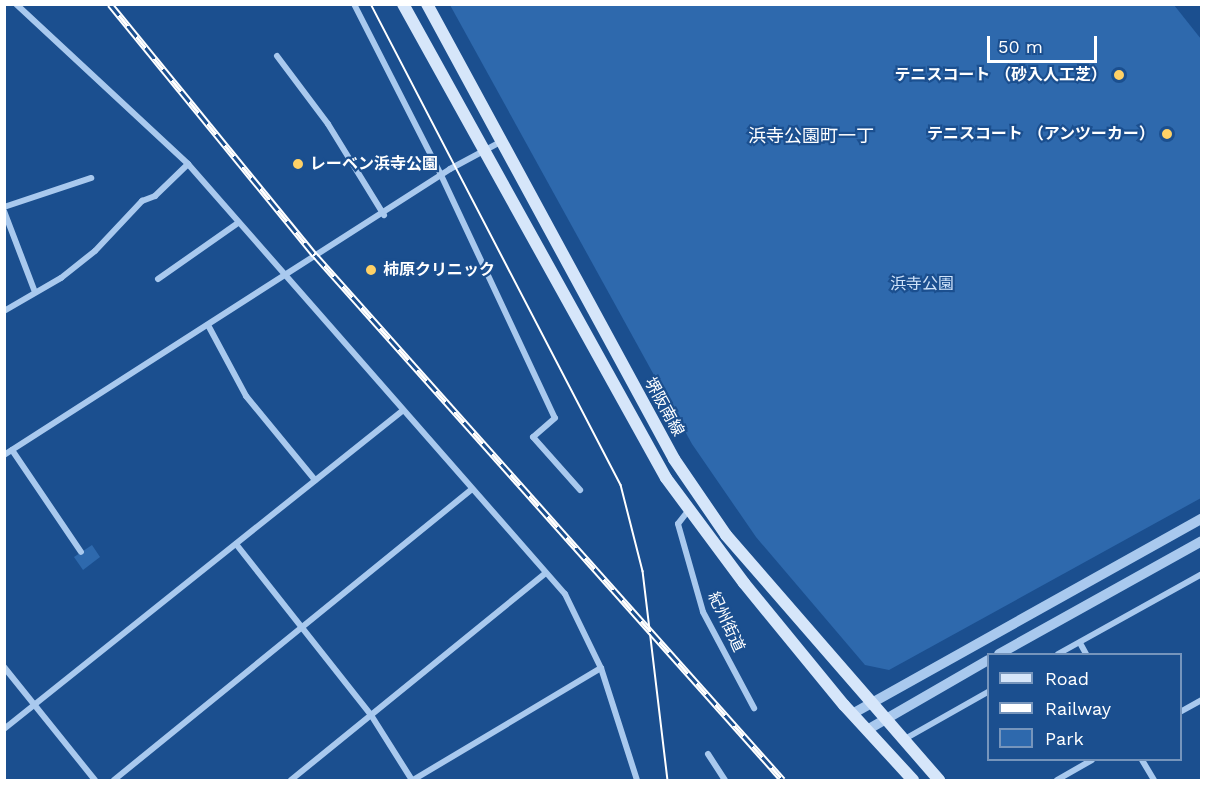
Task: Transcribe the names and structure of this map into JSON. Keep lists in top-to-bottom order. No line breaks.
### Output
{"streets":{"main road":["堺阪南線"],"street":["紀州街道"]},"crossings":[["堺阪南線","紀州街道"]],"districts":["浜寺公園町一丁"],"parks":["浜寺公園"],"places":["テニスコート （砂入人工芝）","テニスコート （アンツーカー）","レーベン浜寺公園","柿原クリニック"],"legend":["Road","Railway","Park"],"scale_bar":"50 m"}
